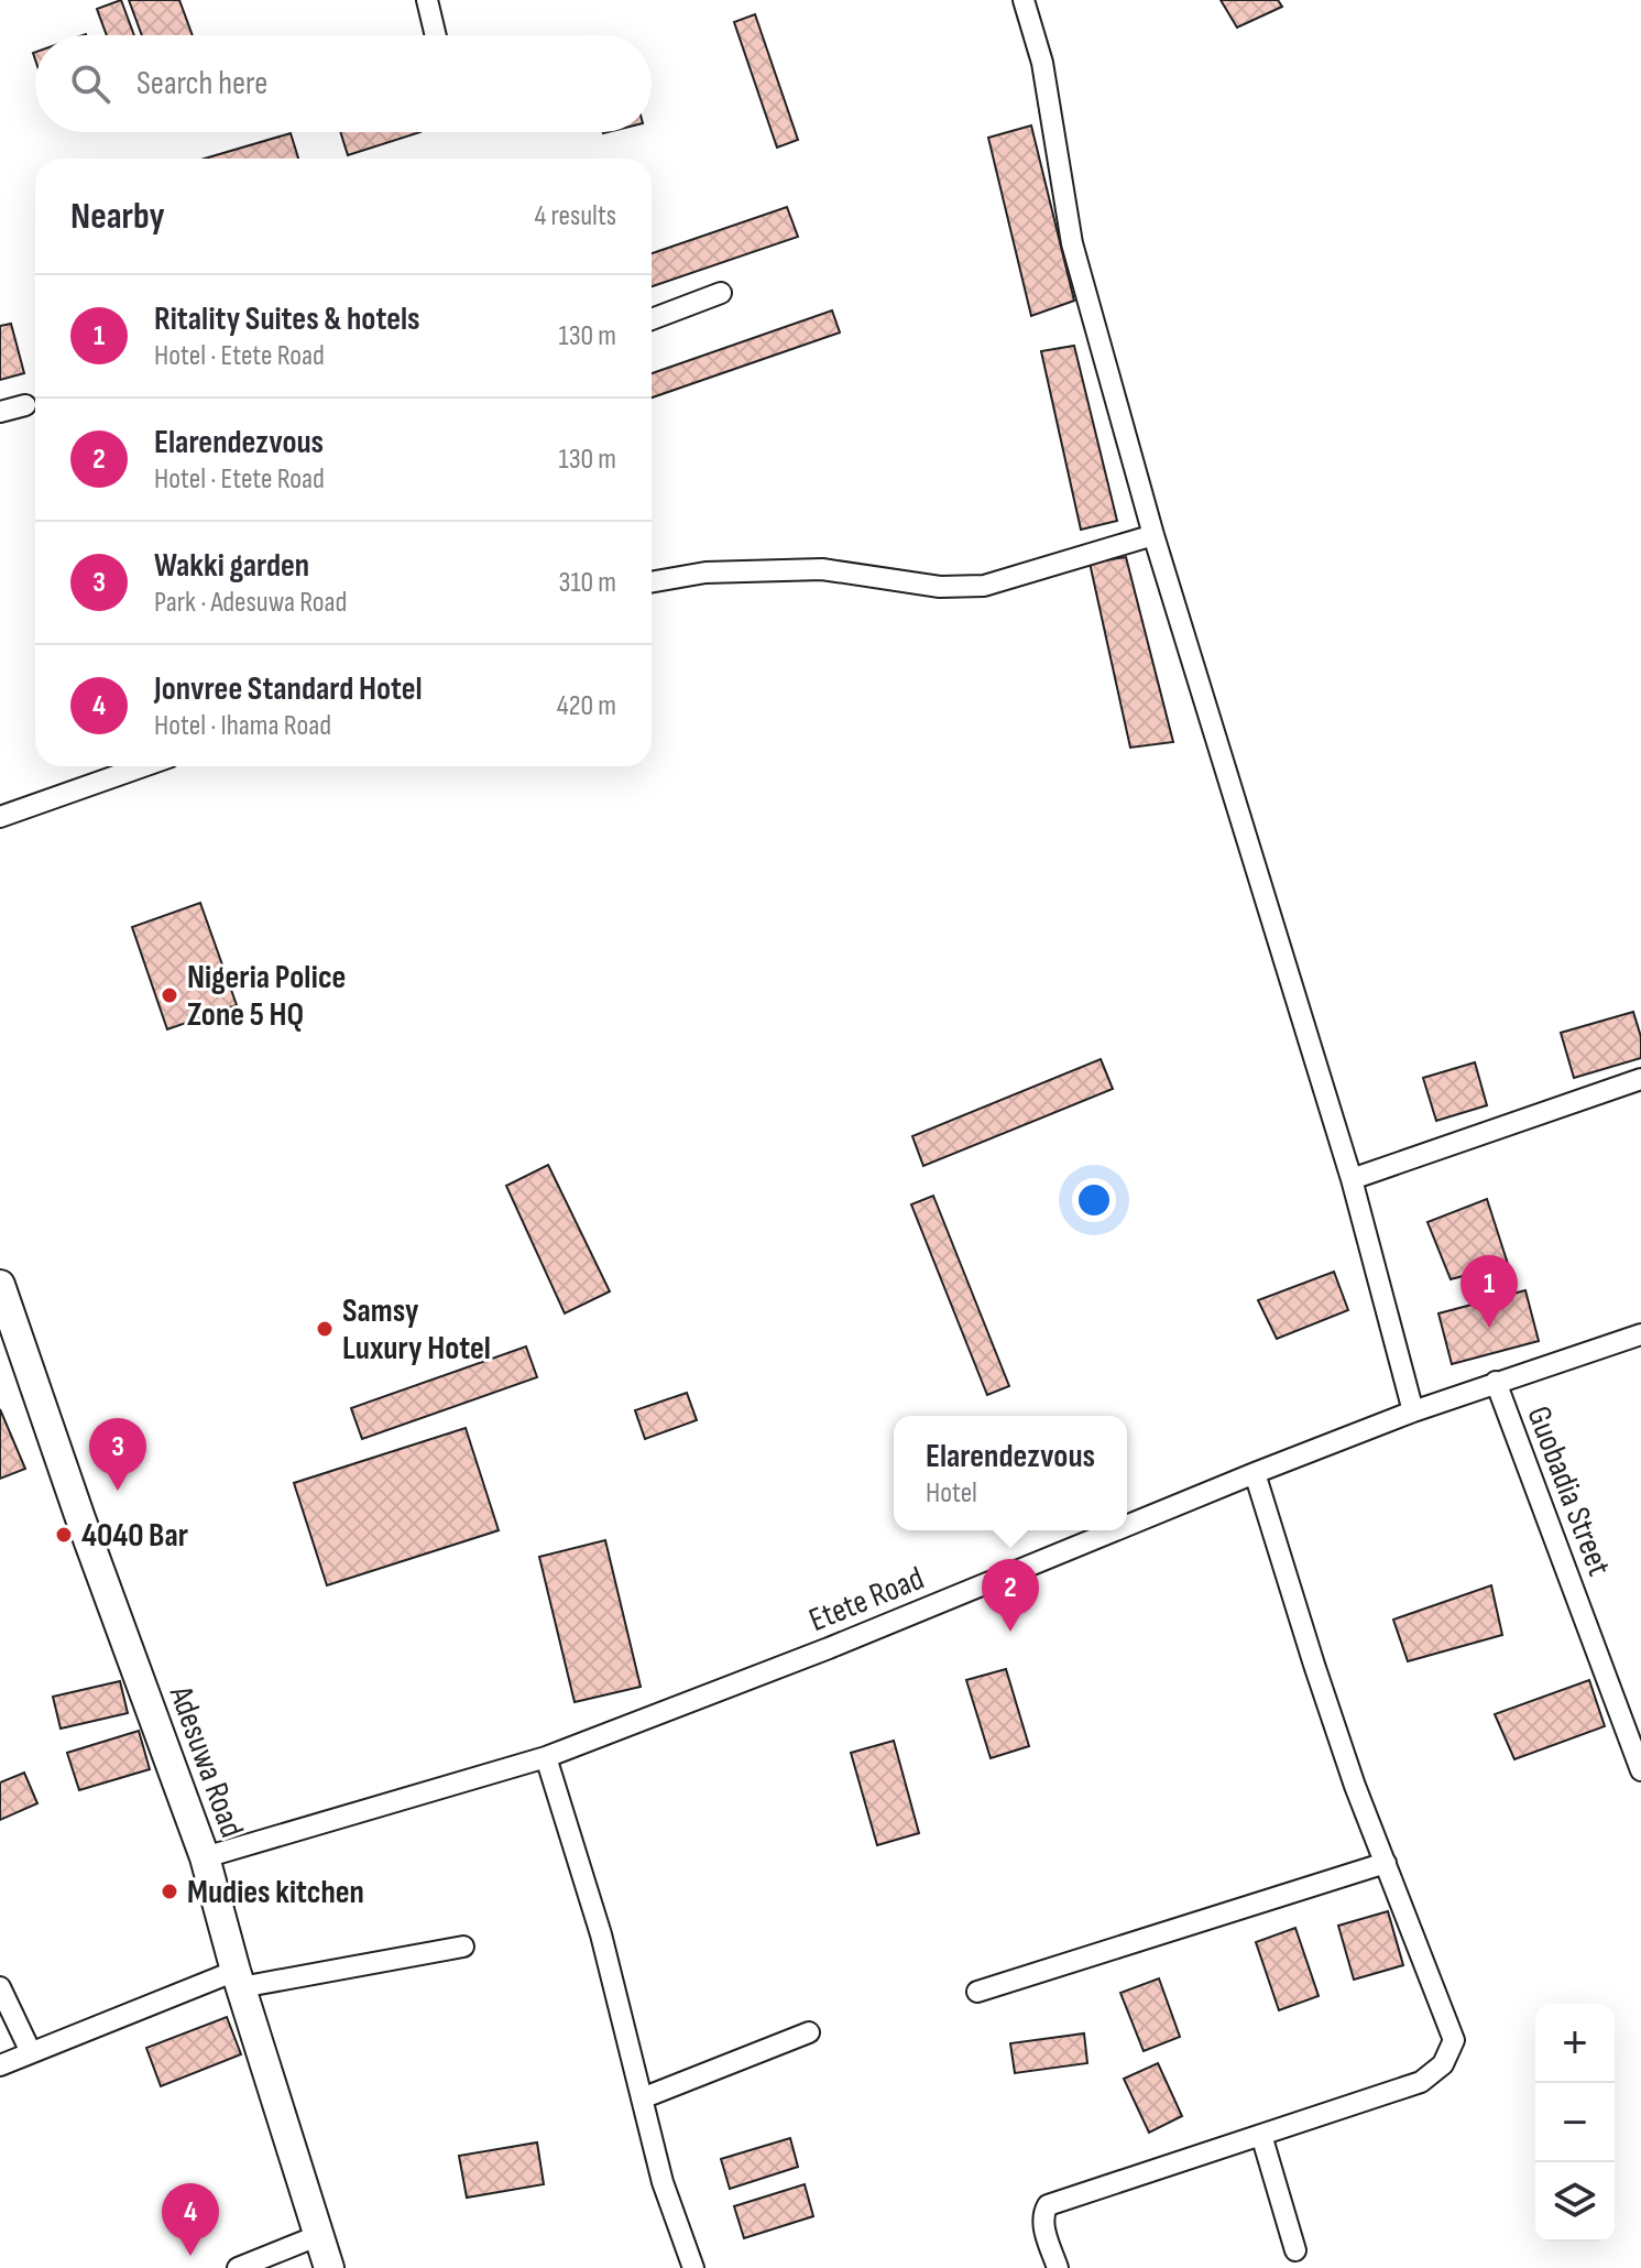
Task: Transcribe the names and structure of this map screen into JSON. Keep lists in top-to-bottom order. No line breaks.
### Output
{"streets":{"street":["Guobadia Street","Etete Road","Adesuwa Road"]},"crossings":[["Guobadia Street","Etete Road"],["Etete Road","Adesuwa Road"]],"places":["Nigeria Police Zone 5 HQ","Samsy Luxury Hotel","4040 Bar","Mudies kitchen"],"page":{"search":"Search here","heading":["Nearby","4 results"],"list":[{"mark":"1","name":"Ritality Suites & hotels","note":"Hotel · Etete Road","value":"130 m"},{"mark":"2","name":"Elarendezvous","note":"Hotel · Etete Road","value":"130 m"},{"mark":"3","name":"Wakki garden","note":"Park · Adesuwa Road","value":"310 m"},{"mark":"4","name":"Jonvree Standard Hotel","note":"Hotel · Ihama Road","value":"420 m"}],"pins":["1","3","2","4"],"popup":["Elarendezvous","Hotel"],"map_buttons":["+","−"]}}
